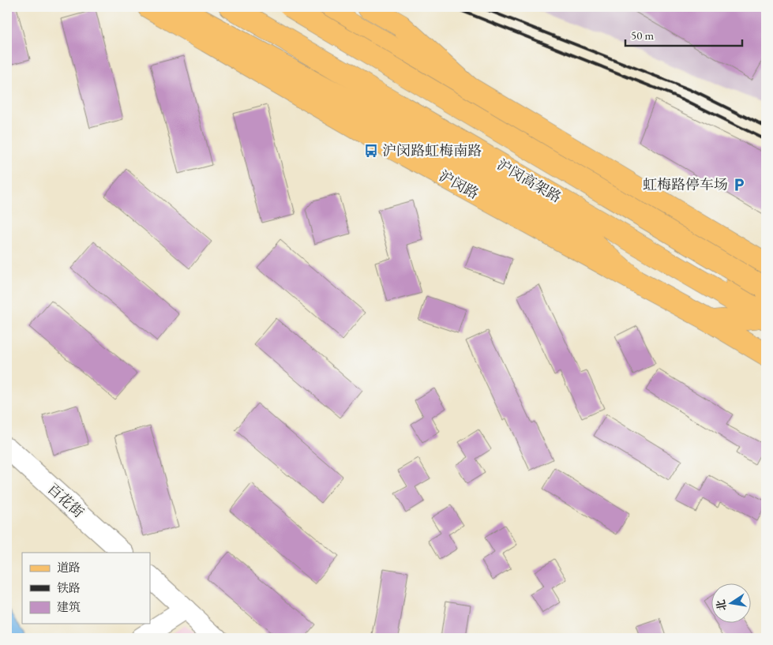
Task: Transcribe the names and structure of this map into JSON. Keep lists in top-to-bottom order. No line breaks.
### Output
{"streets":{"main road":["沪闵高架路","沪闵路"],"street":["百花街"]},"places":{"bus stop":["沪闵路虹梅南路"],"parking":["虹梅路停车场"]},"legend":["道路","铁路","建筑"],"scale_bar":"50 m","north":"left"}
